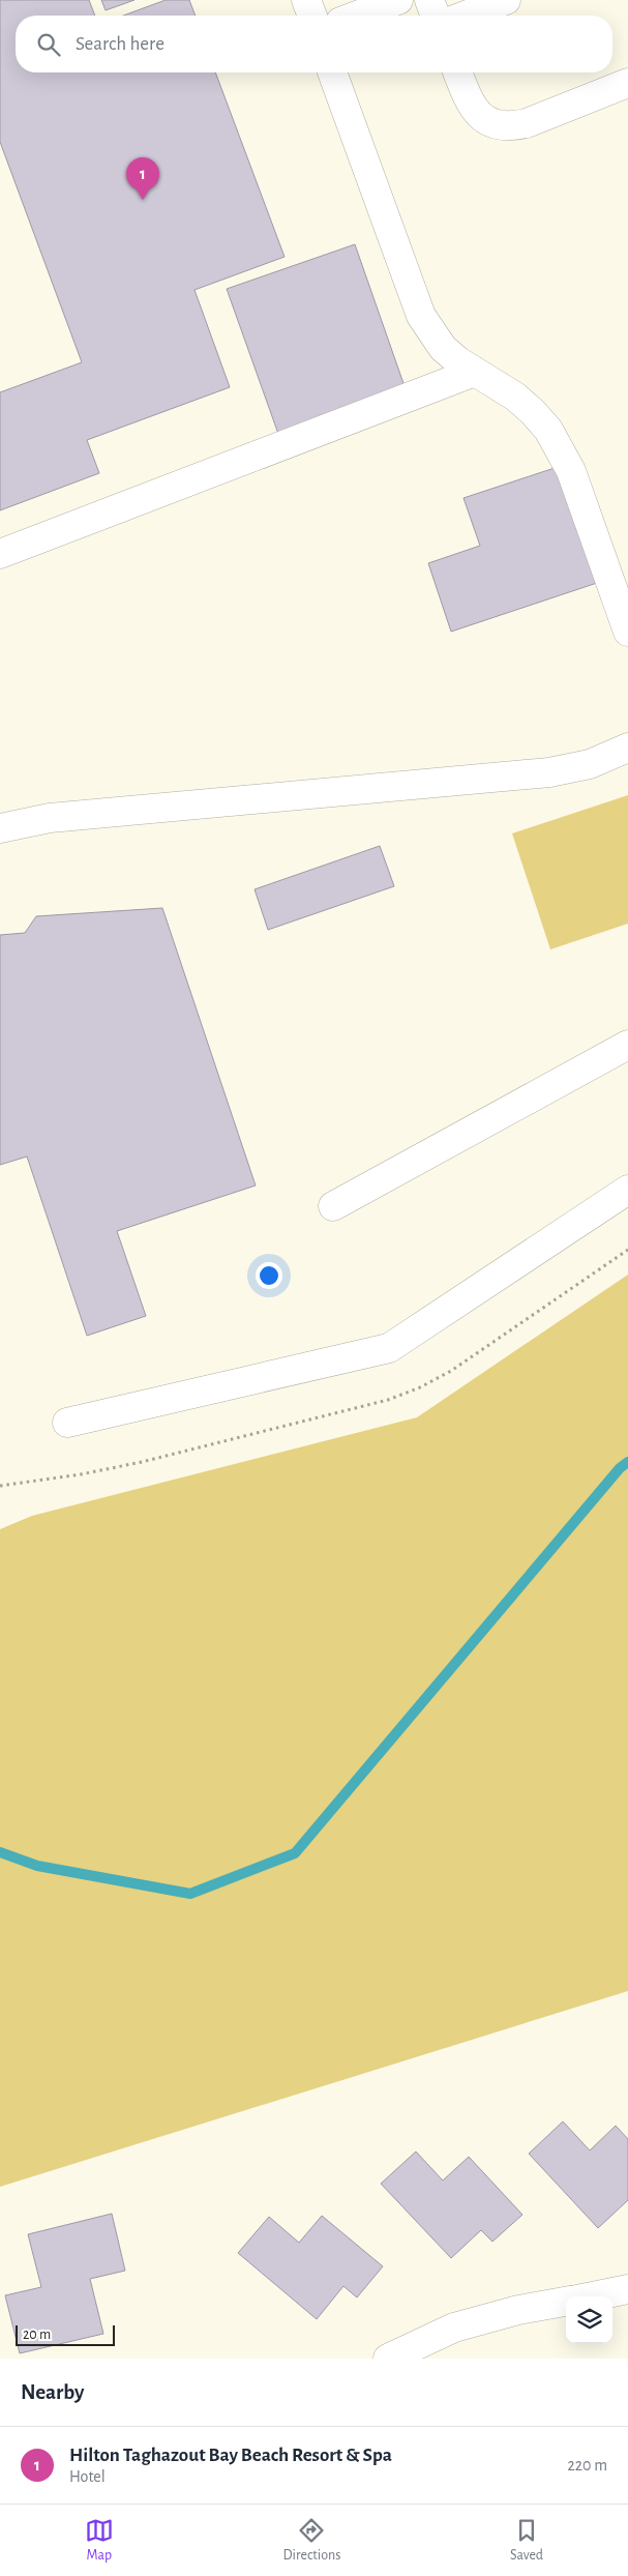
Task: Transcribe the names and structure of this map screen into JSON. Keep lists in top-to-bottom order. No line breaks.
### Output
{"scale_bar":"20 m","page":{"search":"Search here","pins":"1","scale":"20 m","heading":"Nearby","list":[{"mark":"1","name":"Hilton Taghazout Bay Beach Resort & Spa","note":"Hotel","value":"220 m"}],"nav":["Map","Directions","Saved"]}}
